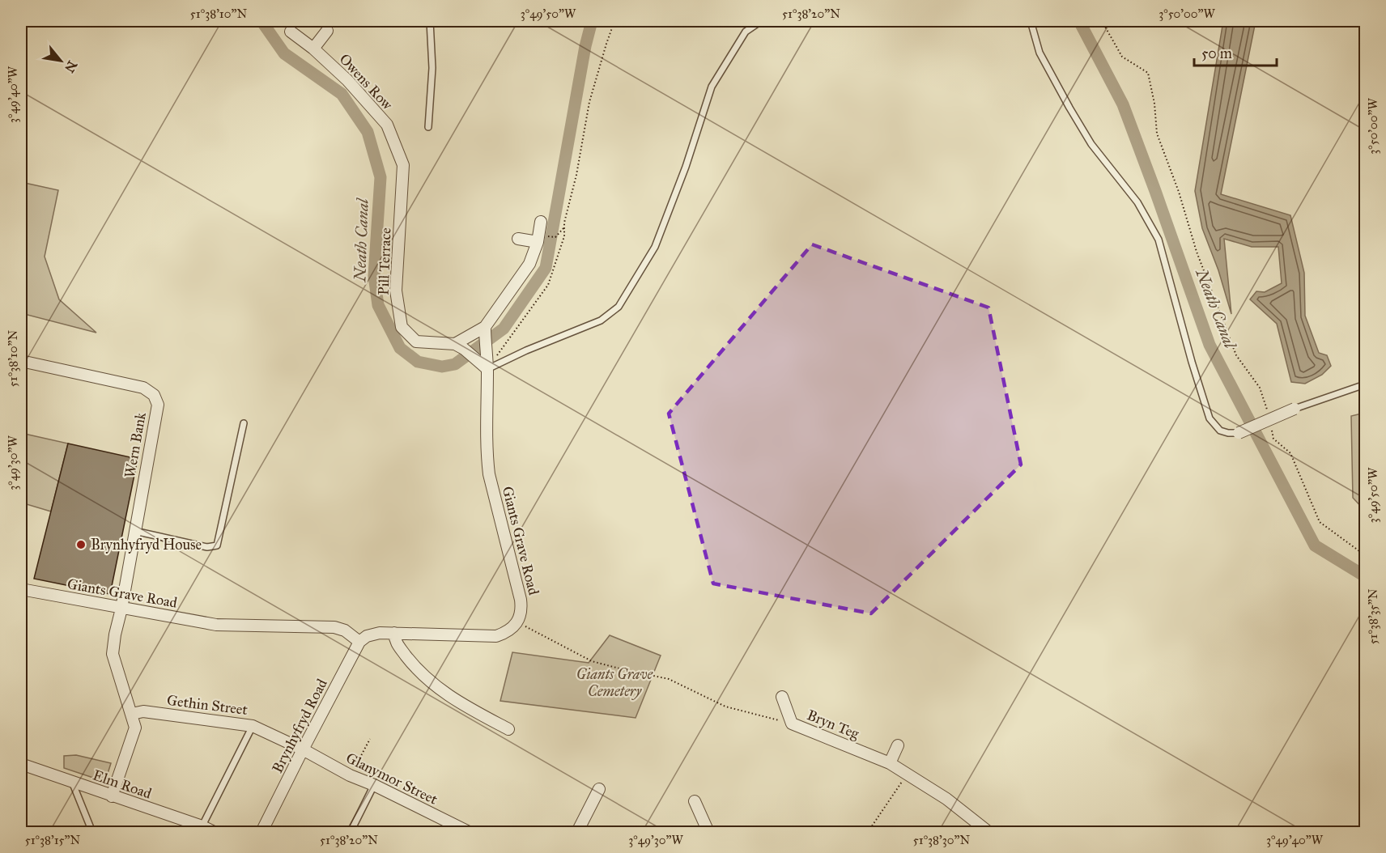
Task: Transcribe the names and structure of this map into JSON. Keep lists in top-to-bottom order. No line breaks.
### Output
{"streets":{"street":["Owens Row","Pill Terrace","Wern Bank","Giants Grave Road","Gethin Street","Bryn Teg","Brynhyfryd Road","Glanymor Street","Elm Road"]},"crossings":[["Owens Row","Pill Terrace"],["Wern Bank","Giants Grave Road"],["Wern Bank","Gethin Street"],["Wern Bank","Elm Road"],["Giants Grave Road","Brynhyfryd Road"],["Gethin Street","Brynhyfryd Road"],["Gethin Street","Glanymor Street"],["Brynhyfryd Road","Glanymor Street"]],"water":["Neath Canal"],"parks":["Giants Grave Cemetery"],"places":["Brynhyfryd House"],"scale_bar":"50 m","north":"bottom right","coordinates":["51°38'10\"N","3°49'50\"W","51°38'20\"N","3°50'00\"W","3°49'40\"W","3°49'30\"W","51°38'35\"N","51°38'15\"N","51°38'30\"N"]}
